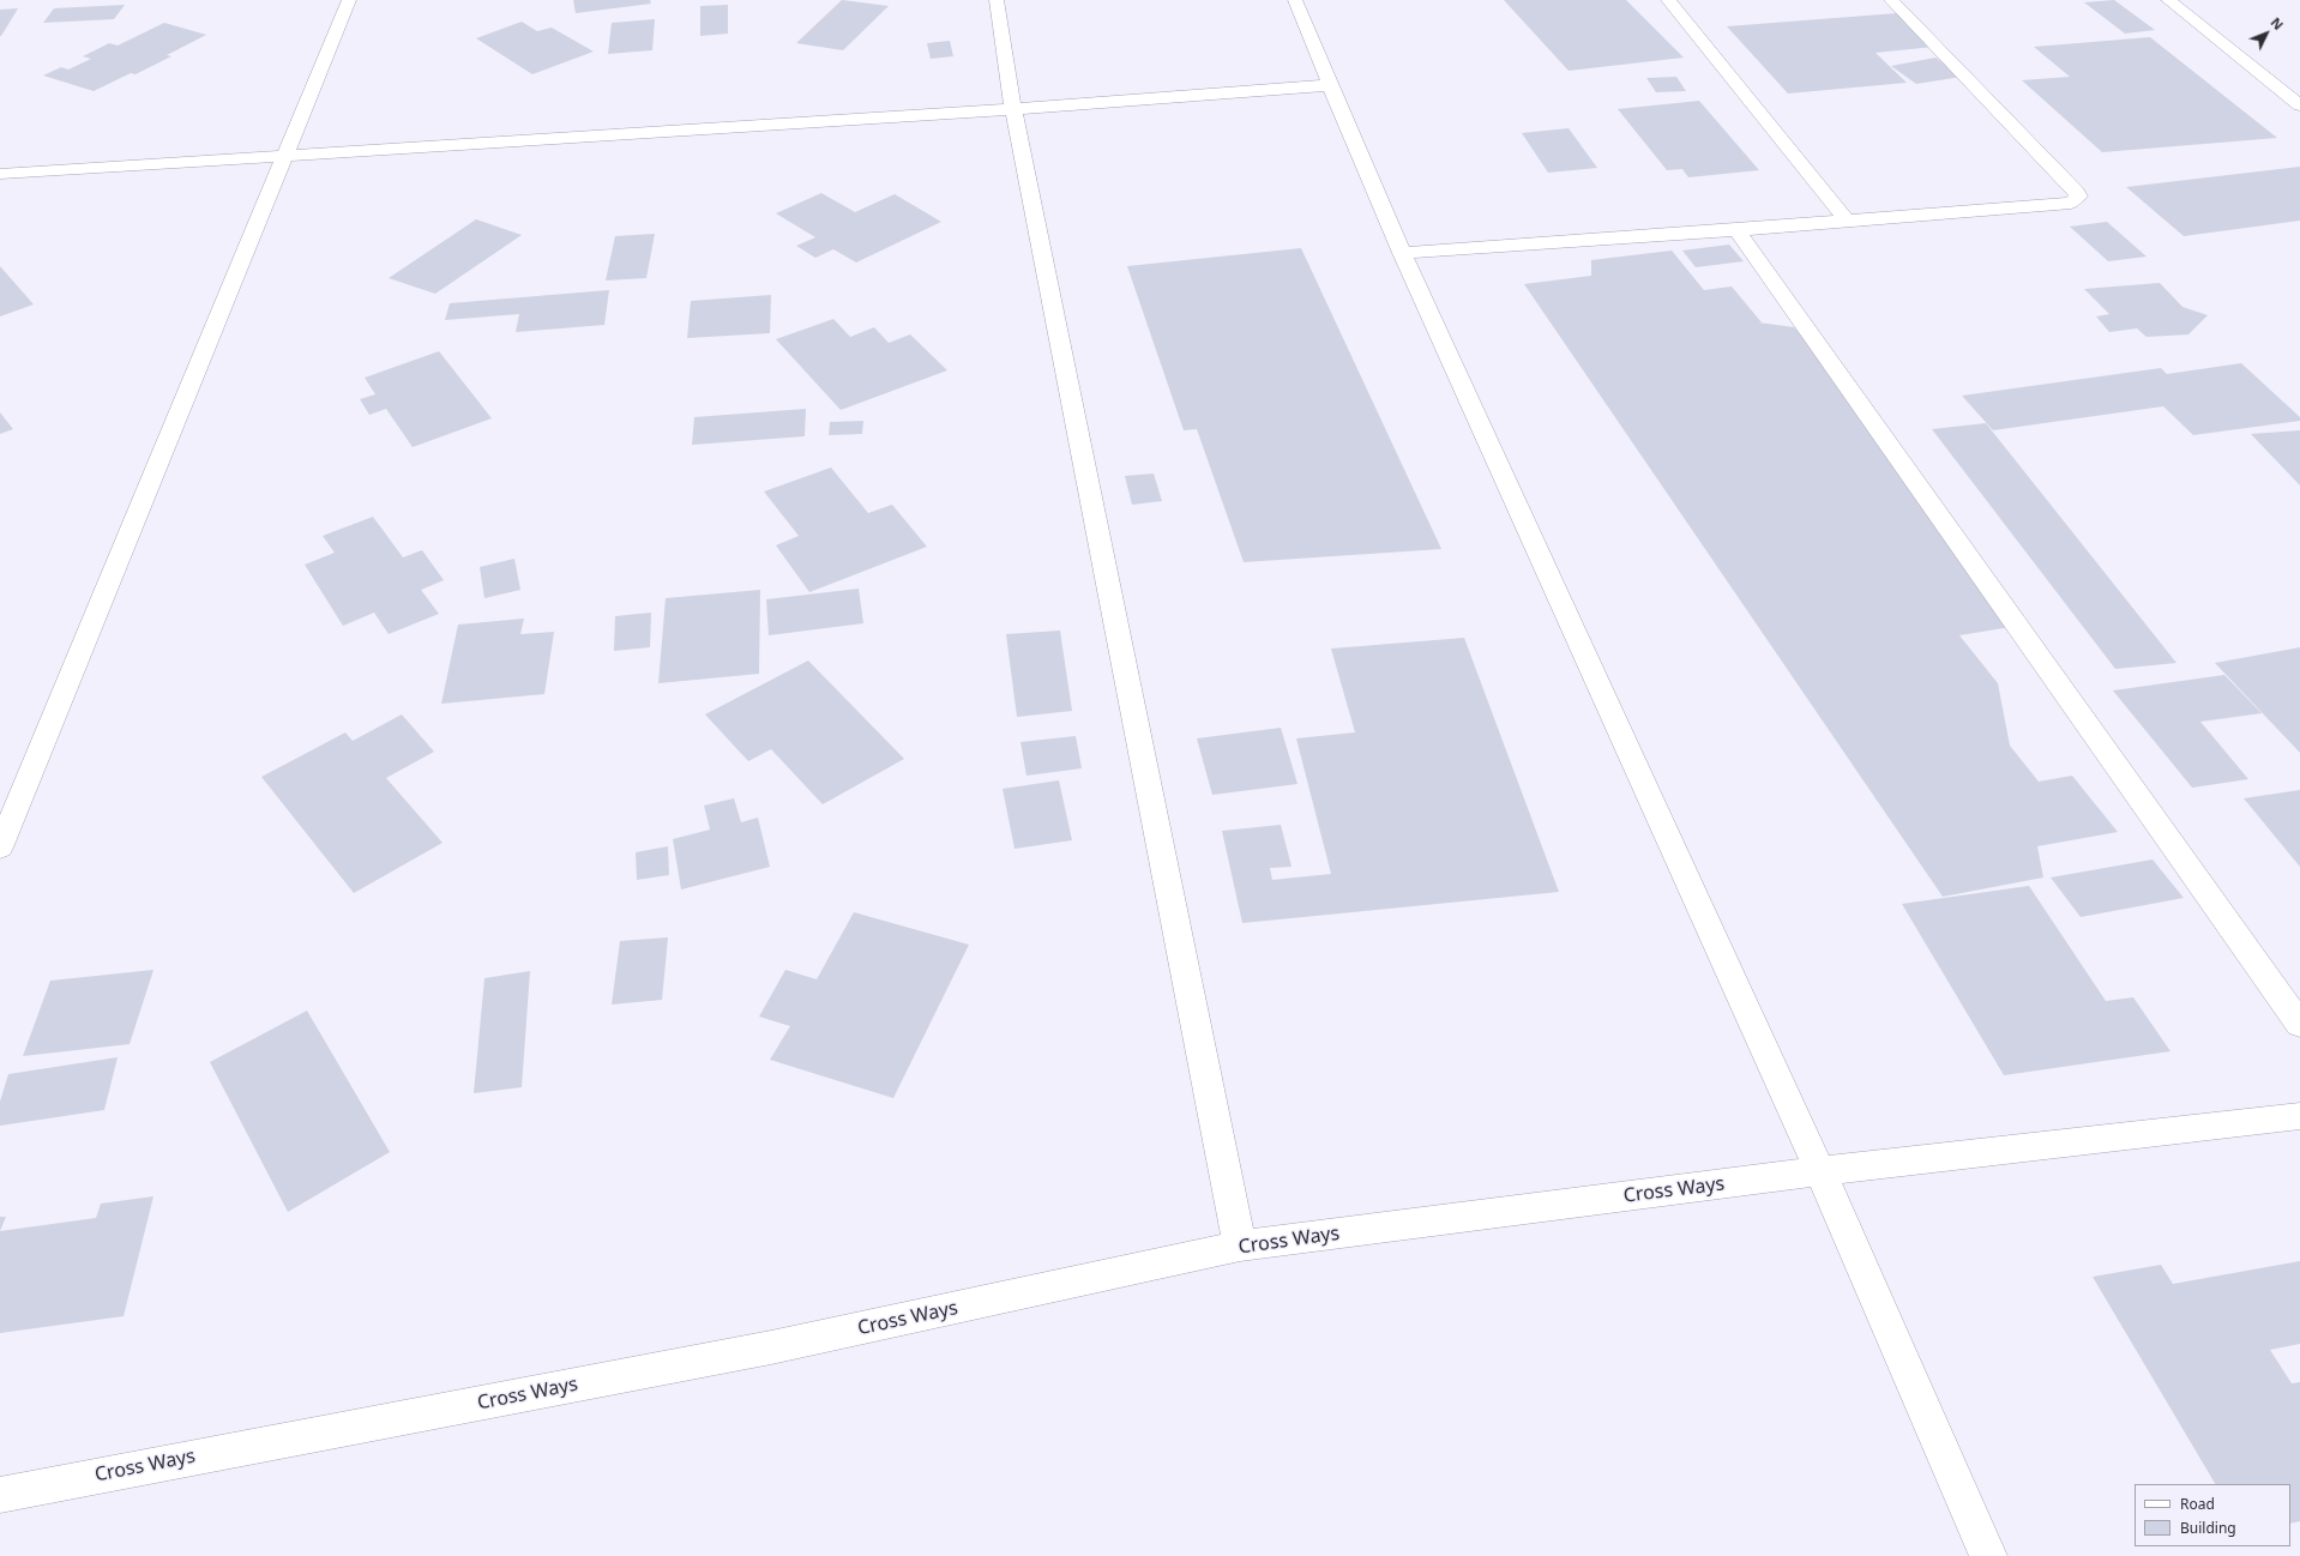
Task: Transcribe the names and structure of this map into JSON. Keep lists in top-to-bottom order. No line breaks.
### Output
{"streets":{"street":["Cross Ways"]},"legend":["Road","Building"],"north":"top right"}
